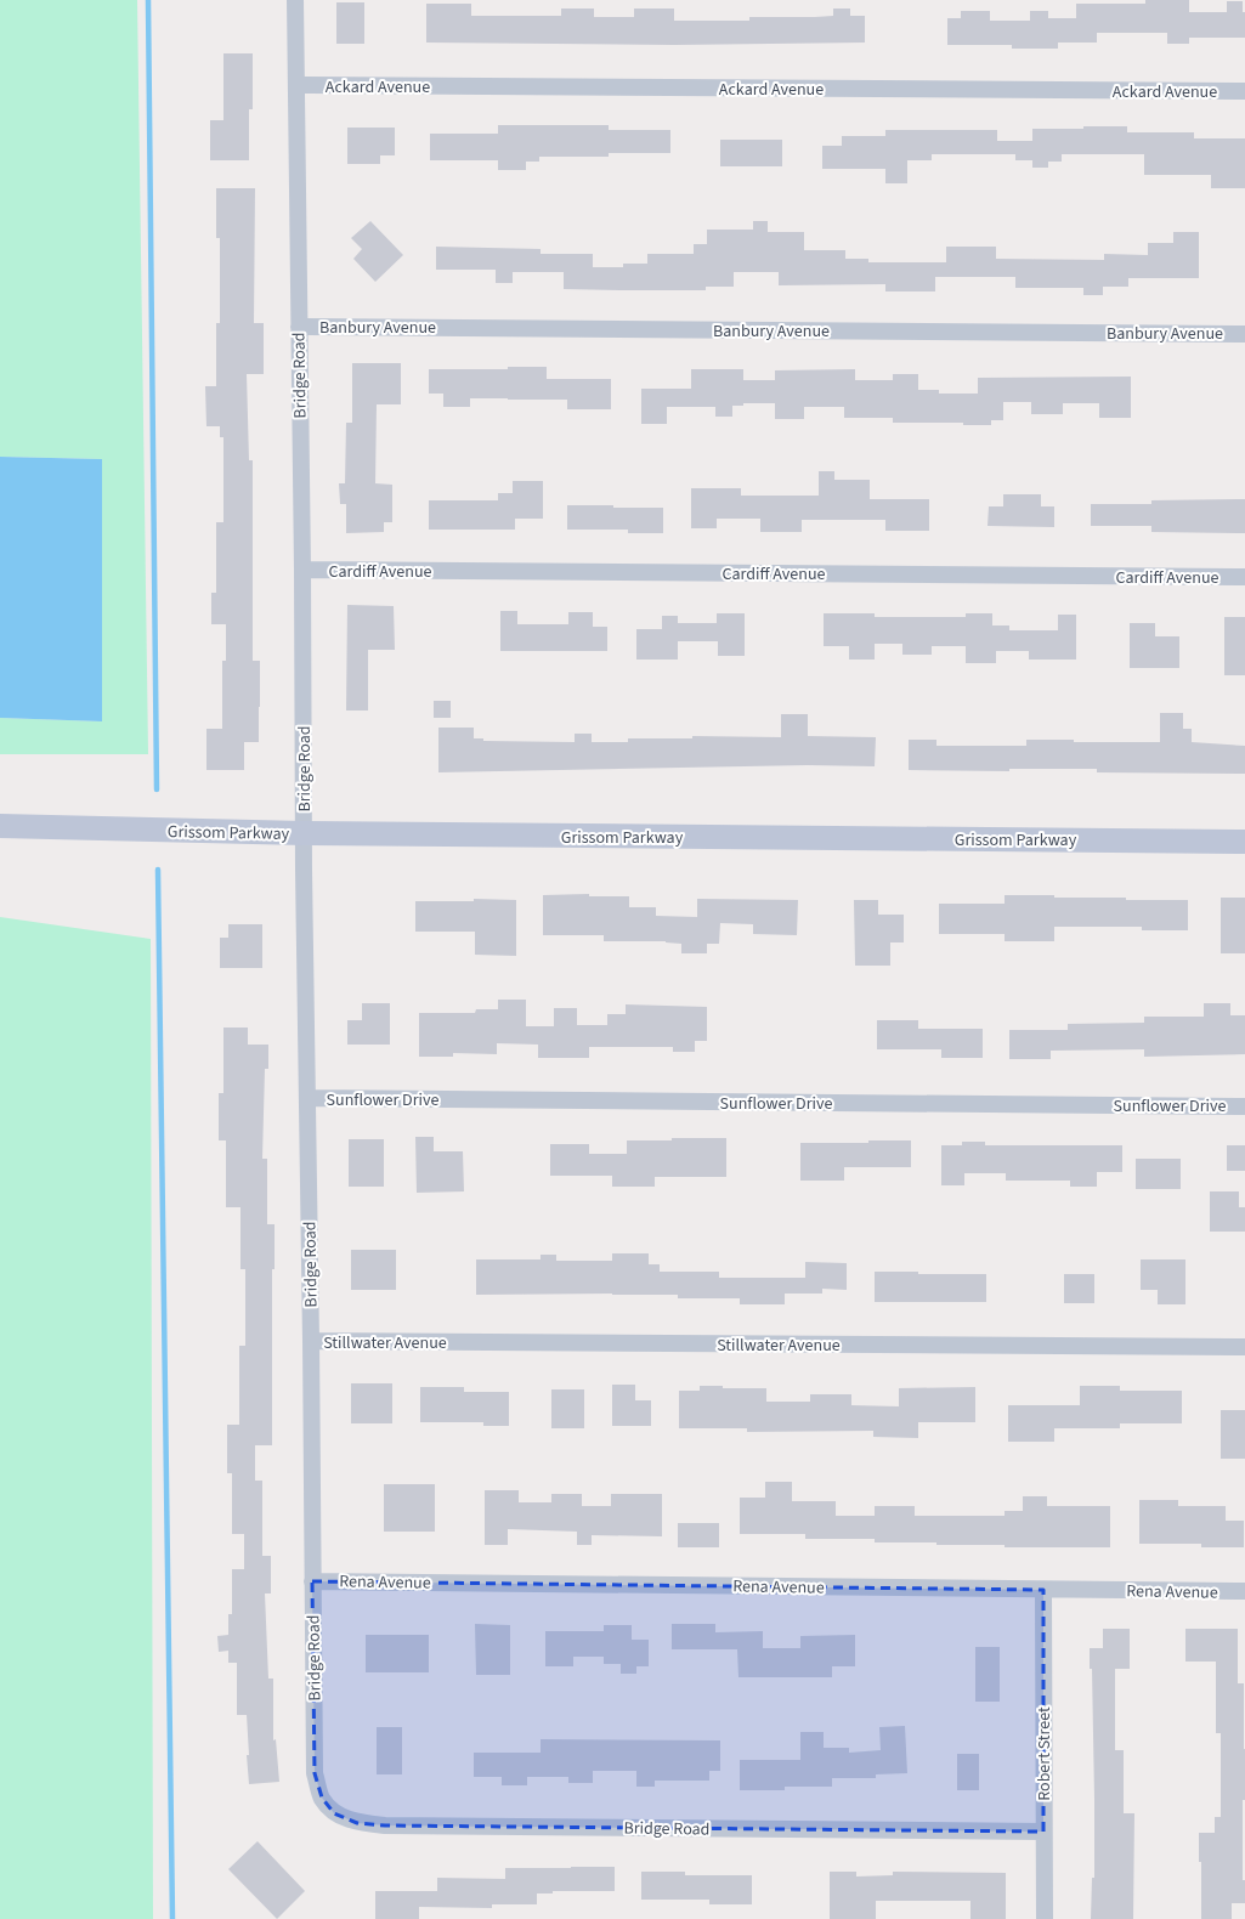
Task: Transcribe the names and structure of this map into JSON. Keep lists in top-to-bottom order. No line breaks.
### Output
{"streets":{"main road":["Grissom Parkway"],"street":["Ackard Avenue","Banbury Avenue","Bridge Road","Cardiff Avenue","Sunflower Drive","Stillwater Avenue","Rena Avenue","Robert Street"]},"crossings":[["Ackard Avenue","Bridge Road"],["Banbury Avenue","Bridge Road"],["Bridge Road","Cardiff Avenue"],["Bridge Road","Grissom Parkway"],["Bridge Road","Sunflower Drive"],["Bridge Road","Stillwater Avenue"],["Bridge Road","Rena Avenue"],["Bridge Road","Robert Street"],["Rena Avenue","Robert Street"]]}
